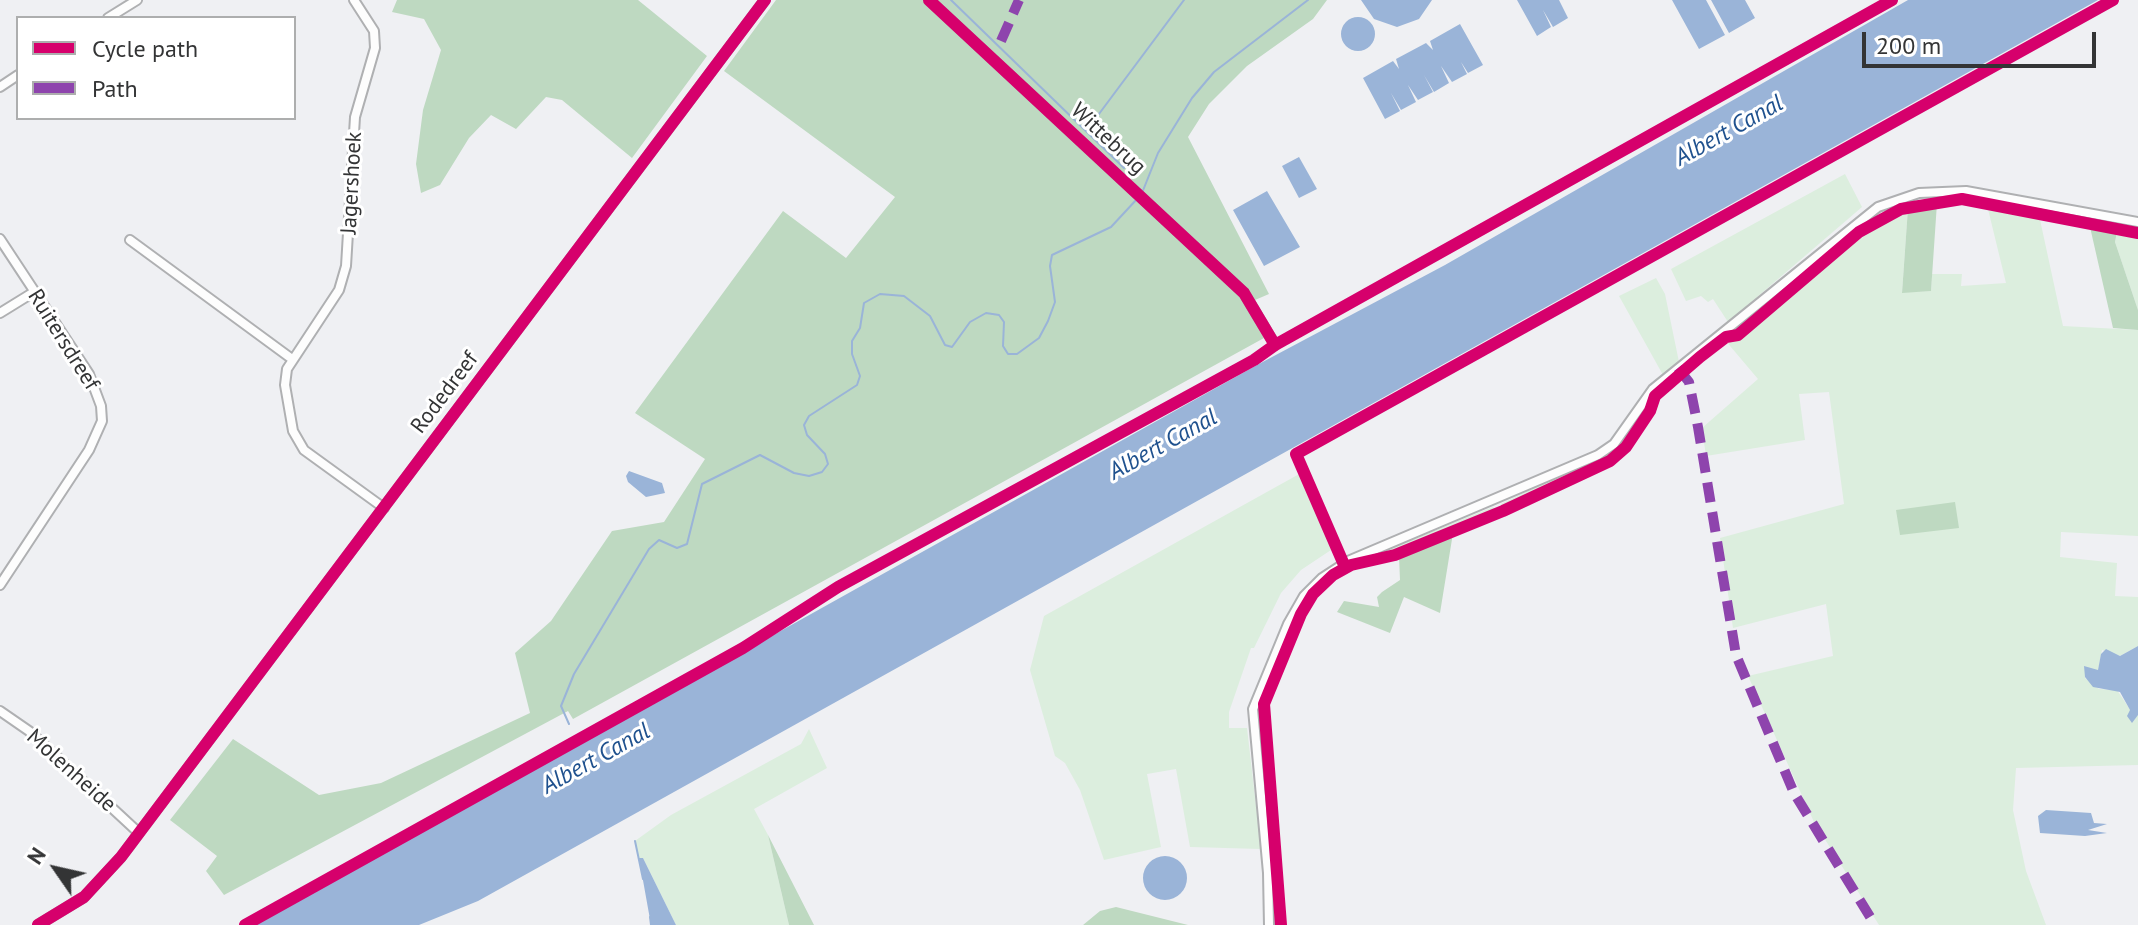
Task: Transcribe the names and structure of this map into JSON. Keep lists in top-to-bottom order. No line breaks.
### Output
{"streets":{"street":["Wittebrug","Jagershoek","Ruitersdreef","Rodedreef","Molenheide"]},"crossings":[["Jagershoek","Rodedreef"],["Rodedreef","Molenheide"]],"water":["Albert Canal"],"legend":["Cycle path","Path"],"scale_bar":"200 m","north":"top left"}
